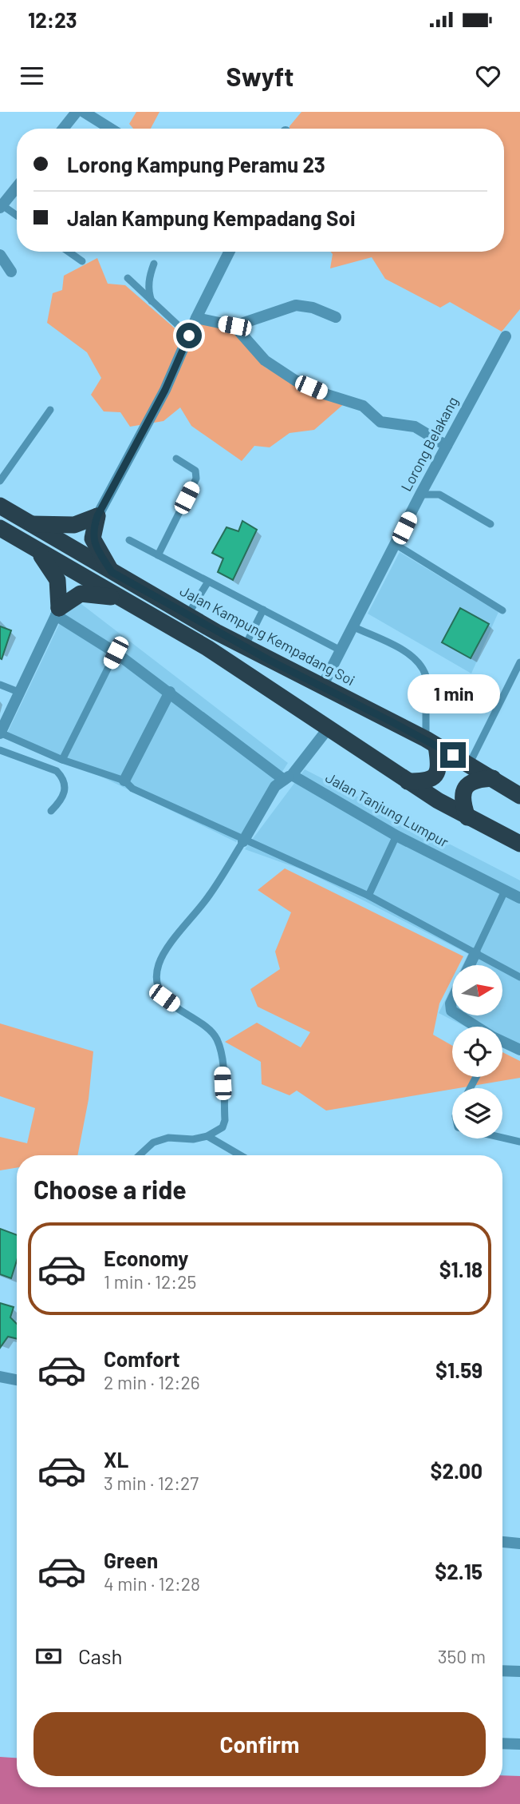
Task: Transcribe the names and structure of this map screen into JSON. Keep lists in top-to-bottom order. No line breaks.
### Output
{"streets":{"highway":["Jalan Kampung Kempadang Soi"],"street":["Lorong Belakang","Jalan Tanjung Lumpur"]},"crossings":[["Lorong Belakang","Jalan Kampung Kempadang Soi"]],"north":"right","page":{"status":"12:23","header":"Swyft","banner":["Lorong Kampung Peramu 23","Jalan Kampung Kempadang Soi"],"bubble":"1 min","heading":"Choose a ride","list":[{"name":"Economy","note":"1 min · 12:25","value":"$1.18"},{"name":"Comfort","note":"2 min · 12:26","value":"$1.59"},{"name":"XL","note":"3 min · 12:27","value":"$2.00"},{"name":"Green","note":"4 min · 12:28","value":"$2.15"}],"pay":["Cash","350 m"],"buttons":"Confirm"}}
